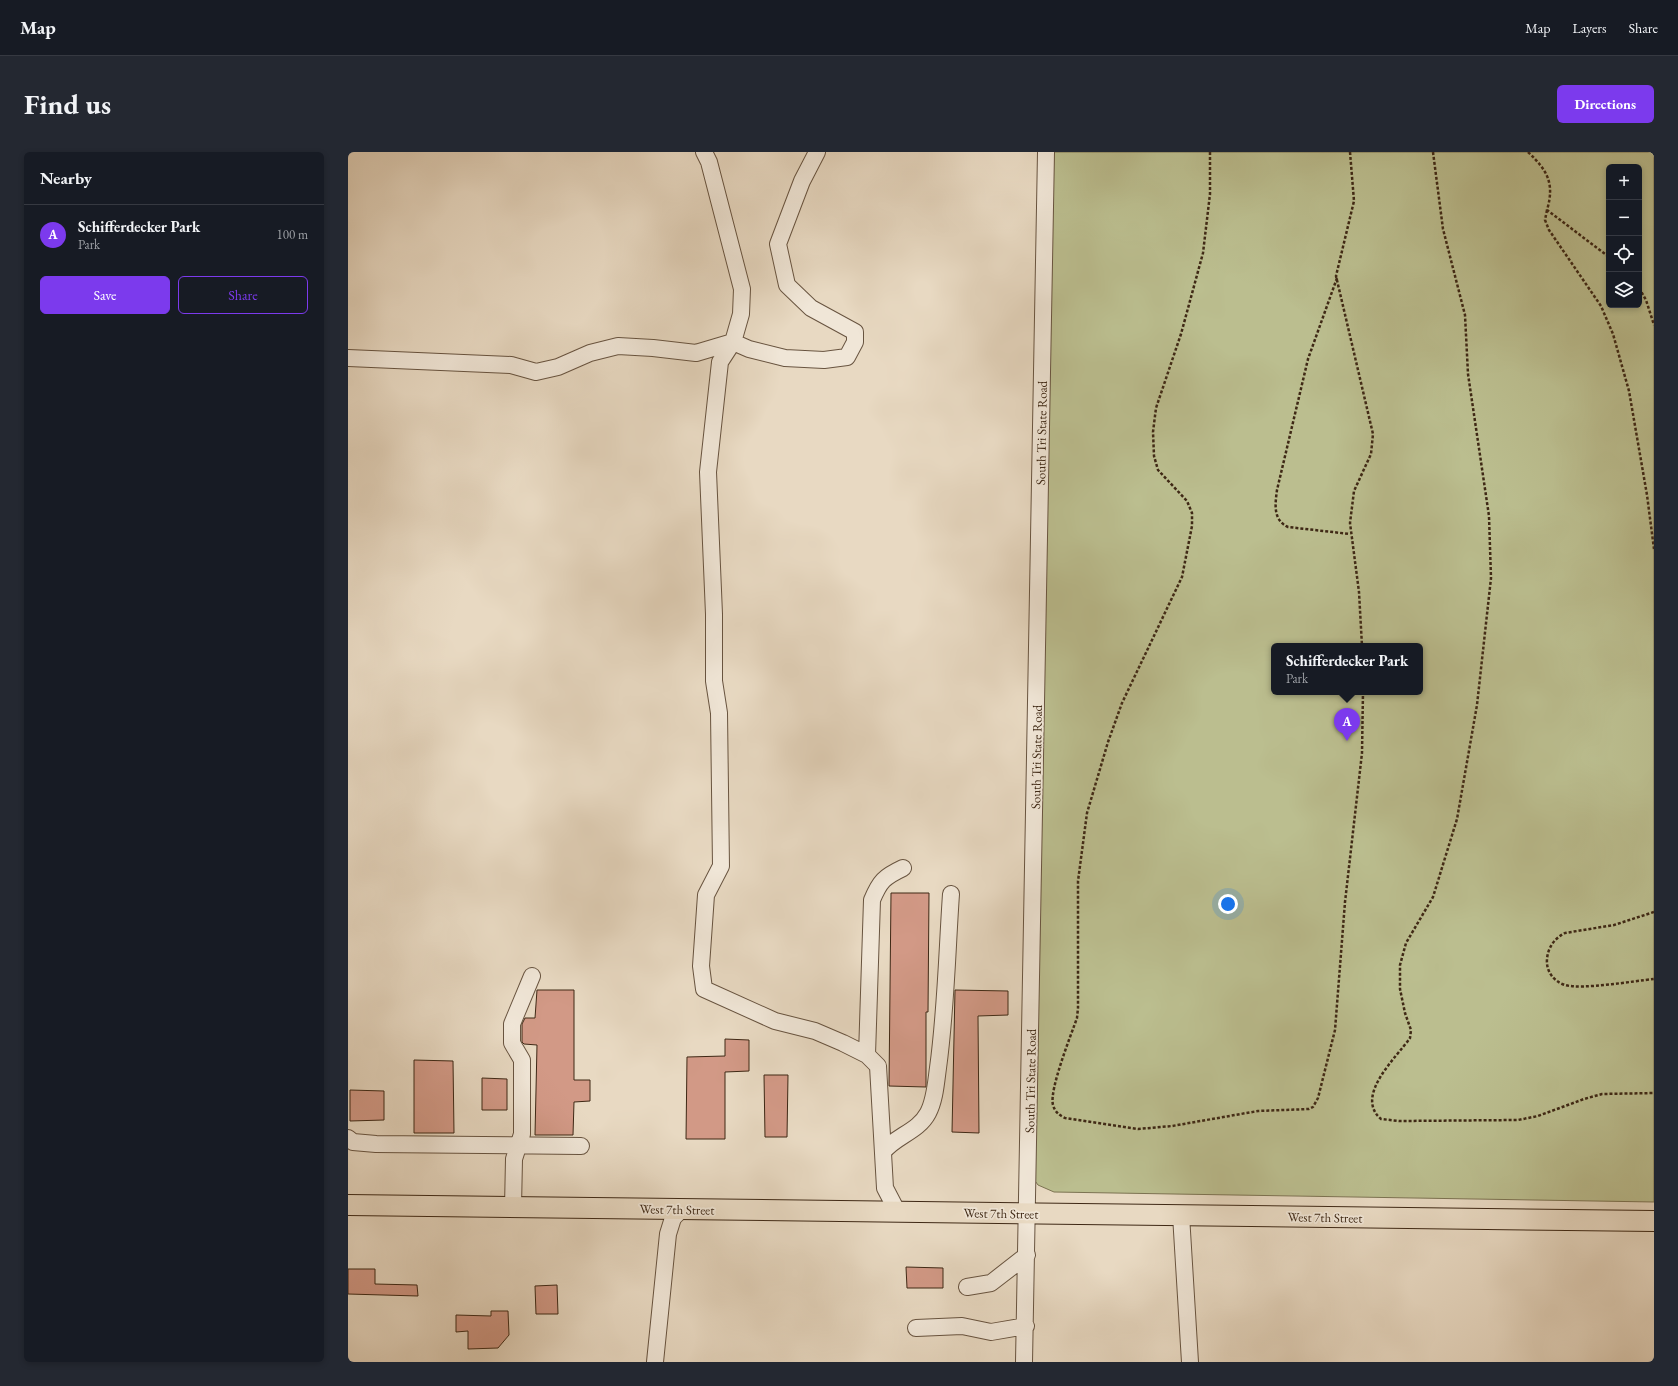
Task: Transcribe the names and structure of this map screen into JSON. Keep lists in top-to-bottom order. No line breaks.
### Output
{"streets":{"main road":["West 7th Street"],"street":["South Tri State Road"]},"crossings":[["South Tri State Road","West 7th Street"]],"page":{"header":"Map","nav":["Map","Layers","Share"],"buttons":["Directions",["Save","Share"]],"title":"Find us","heading":"Nearby","map_buttons":["+","−"],"list":[{"mark":"A","name":"Schifferdecker Park","note":"Park","value":"100 m"}],"popup":["Schifferdecker Park","Park"],"pins":"A"}}
